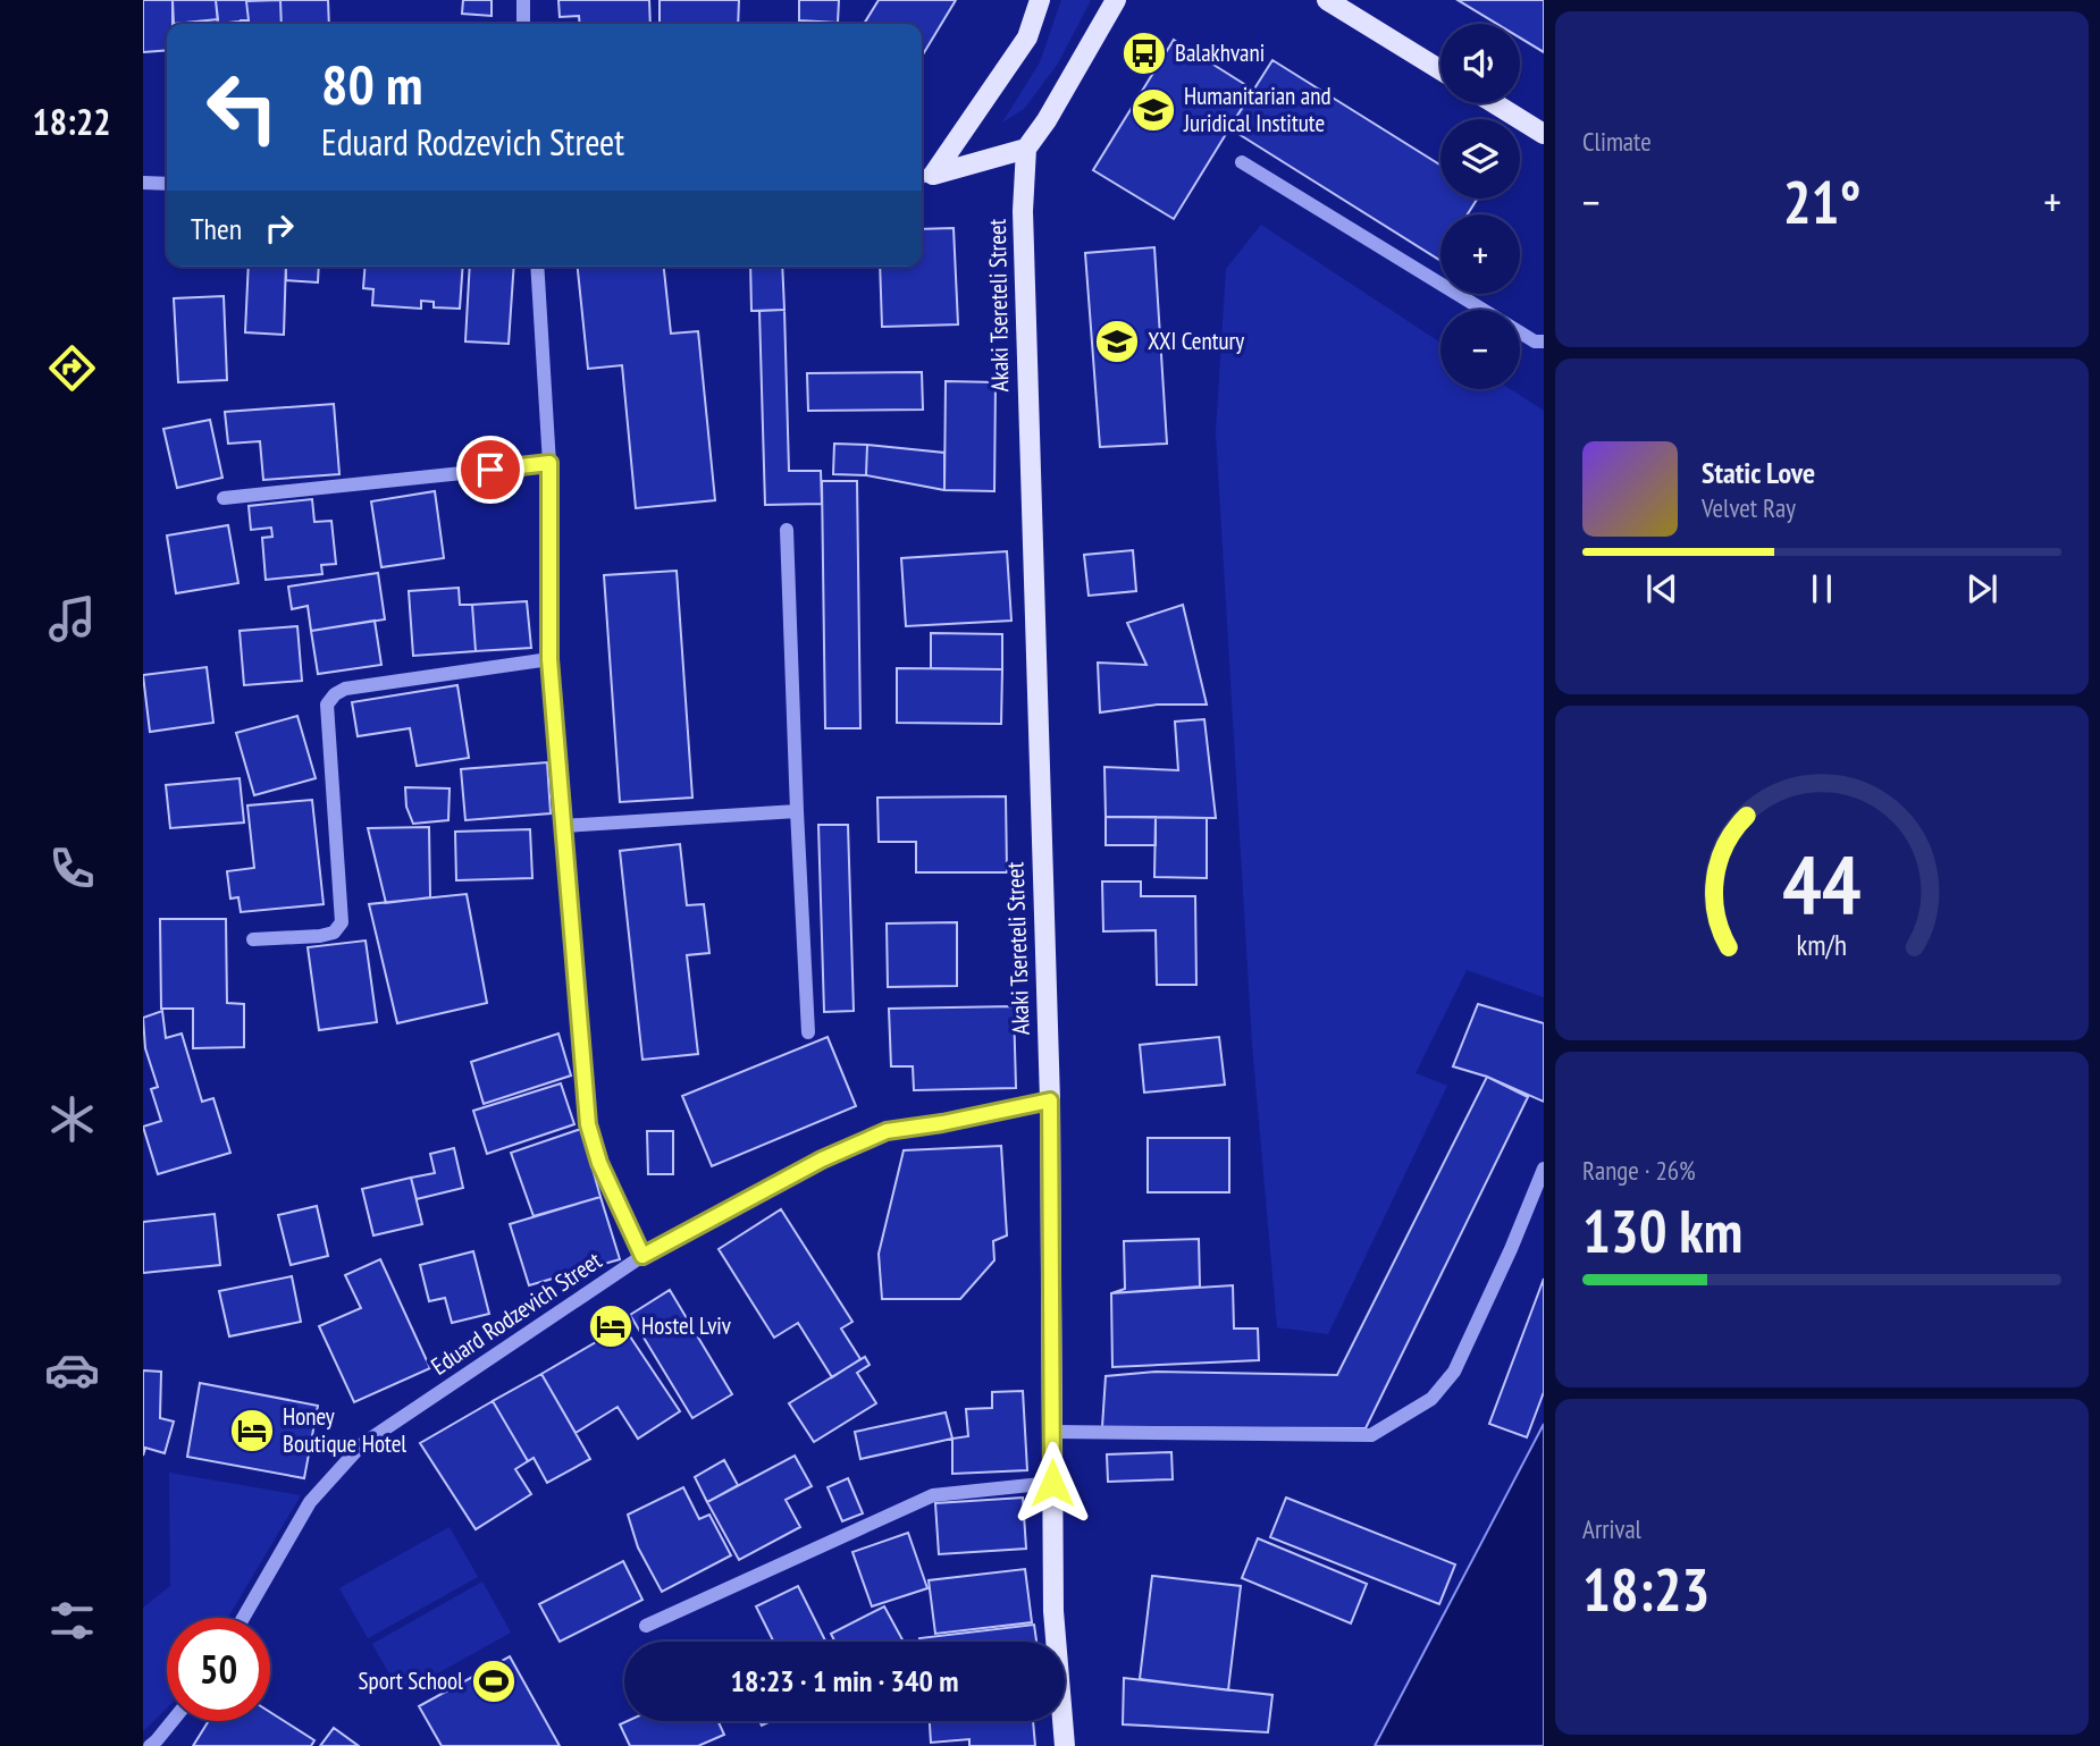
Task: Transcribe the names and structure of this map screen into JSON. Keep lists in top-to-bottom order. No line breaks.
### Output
{"streets":{"main road":["Akaki Tsereteli Street"],"street":["Eduard Rodzevich Street"]},"crossings":[["Akaki Tsereteli Street","Eduard Rodzevich Street"]],"places":{"bus stop":["Balakhvani"],"school or university":["Humanitarian and Juridical Institute","XXI Century"],"hotel":["Hostel Lviv","Honey Boutique Hotel"],"sports":["Sport School"]},"page":{"tabs":"18:22","tile":["Climate",["Range · 26%","130 km"],["Arrival","18:23"]],"map_buttons":["+","−"],"turn":["80 m","Eduard Rodzevich Street"],"heat":["−","21°","+"],"then":"Then","song":["Static Love","Velvet Ray"],"limit":"50","trip":"18:23 · 1 min · 340 m","gauge":["44","km/h"]}}
